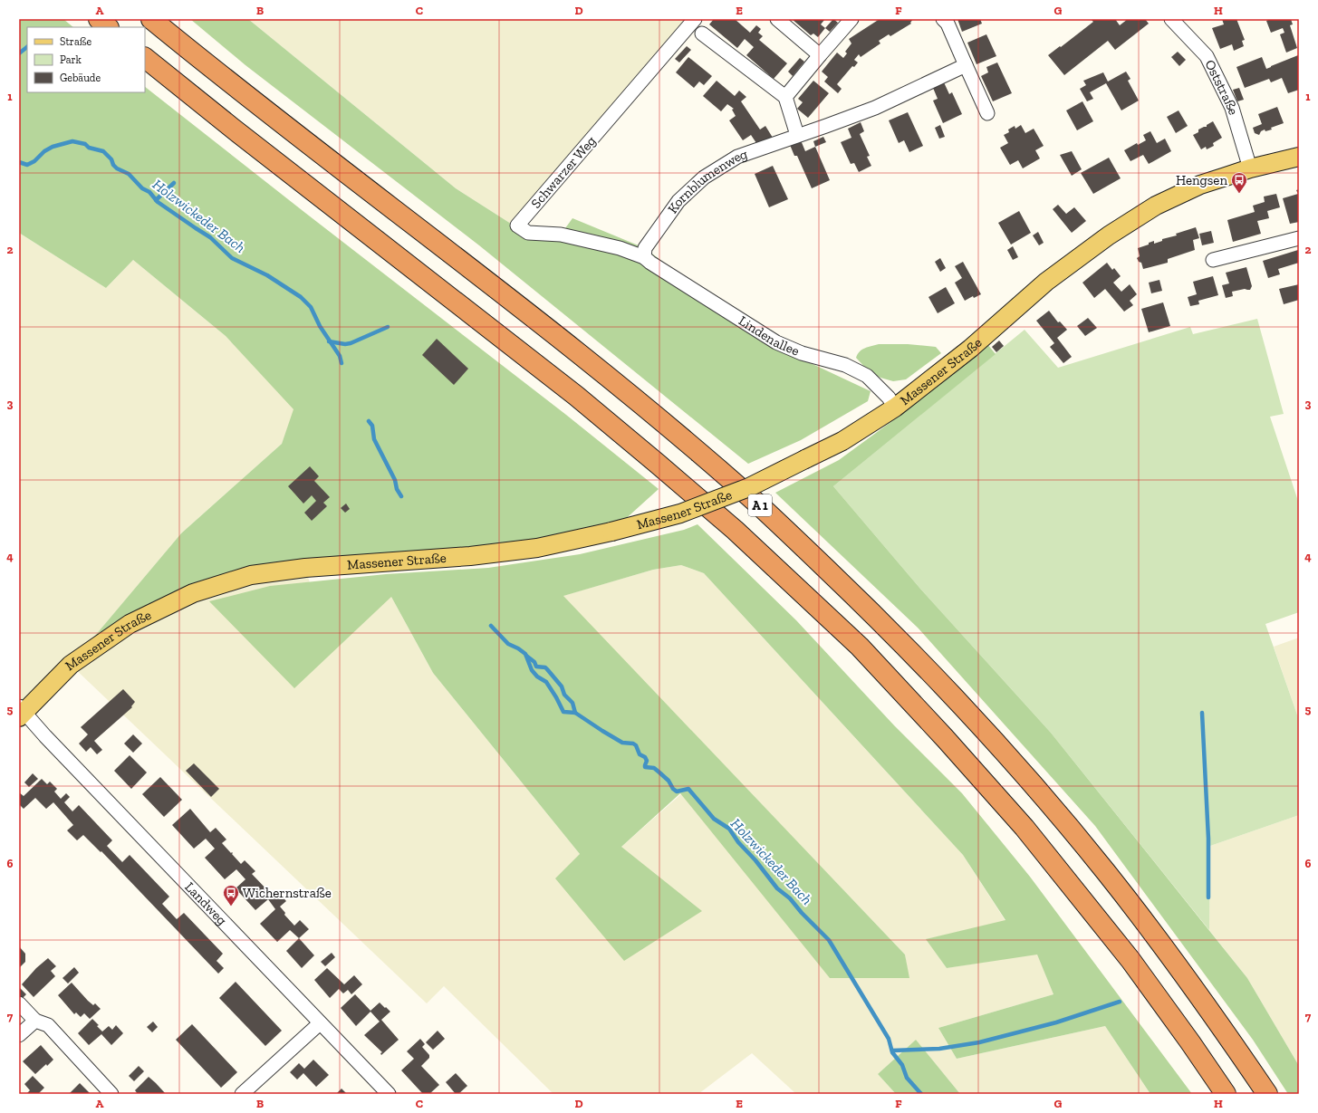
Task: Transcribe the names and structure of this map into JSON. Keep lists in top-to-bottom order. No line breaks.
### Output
{"streets":{"highway":["A 1"],"main road":["Massener Straße"],"street":["Oststraße","Schwarzer Weg","Kornblumenweg","Lindenallee","Landweg"]},"crossings":[["Oststraße","Massener Straße"],["Schwarzer Weg","Kornblumenweg"],["Schwarzer Weg","Lindenallee"],["Kornblumenweg","Lindenallee"],["Lindenallee","Massener Straße"],["Massener Straße","Landweg"]],"water":["Holzwickeder Bach"],"places":{"bus stop":["Hengsen","Wichernstraße"]},"legend":["Straße","Park","Gebäude"],"grid":{"columns":["A","B","C","D","E","F","G","H"],"rows":["1","2","3","4","5","6","7"]}}
